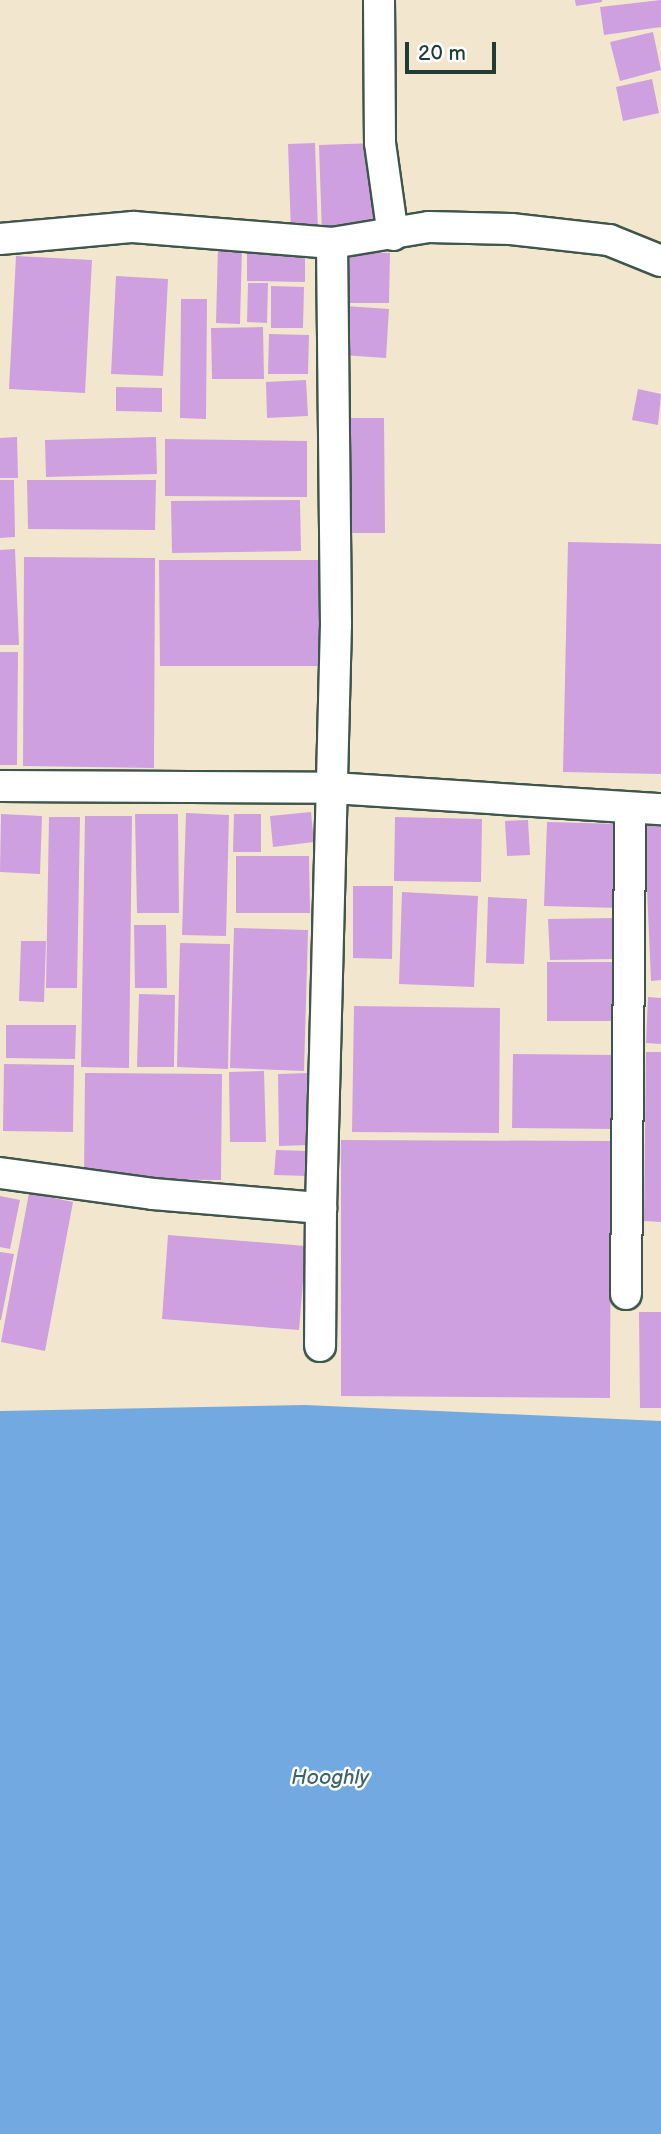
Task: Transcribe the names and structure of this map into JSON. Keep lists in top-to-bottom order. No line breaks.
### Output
{"water":["Hooghly"],"scale_bar":"20 m"}
